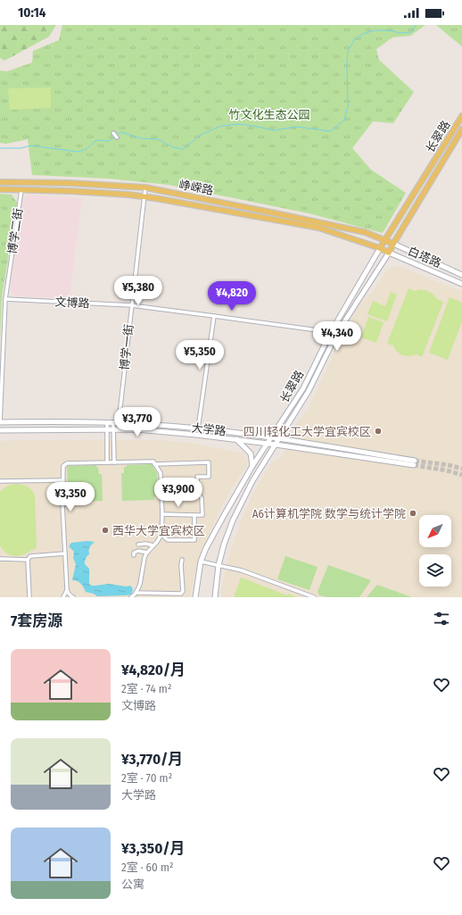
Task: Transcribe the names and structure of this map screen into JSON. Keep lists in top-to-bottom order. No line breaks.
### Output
{"streets":{"main road":["长翠路","峥嵘路","白塔路","大学路"],"street":["博学二街","文博路","博学一街"]},"crossings":[["长翠路","峥嵘路"],["长翠路","白塔路"],["长翠路","文博路"],["长翠路","大学路"],["峥嵘路","博学二街"],["峥嵘路","白塔路"],["峥嵘路","博学一街"],["博学二街","文博路"],["博学二街","大学路"],["文博路","博学一街"],["博学一街","大学路"]],"parks":["竹文化生态公园"],"places":["四川轻化工大学宜宾校区","A6计算机学院 数学与统计学院","西华大学宜宾校区"],"north":"bottom left","page":{"status":"10:14","price":["¥5,380","¥4,820","¥4,340","¥5,350","¥3,770","¥3,900","¥3,350"],"heading":"7套房源","list":[{"name":"¥4,820/月","note":"2室 · 74 m² · 文博路"},{"name":"¥3,770/月","note":"2室 · 70 m² · 大学路"},{"name":"¥3,350/月","note":"2室 · 60 m² · 公寓"}]}}
